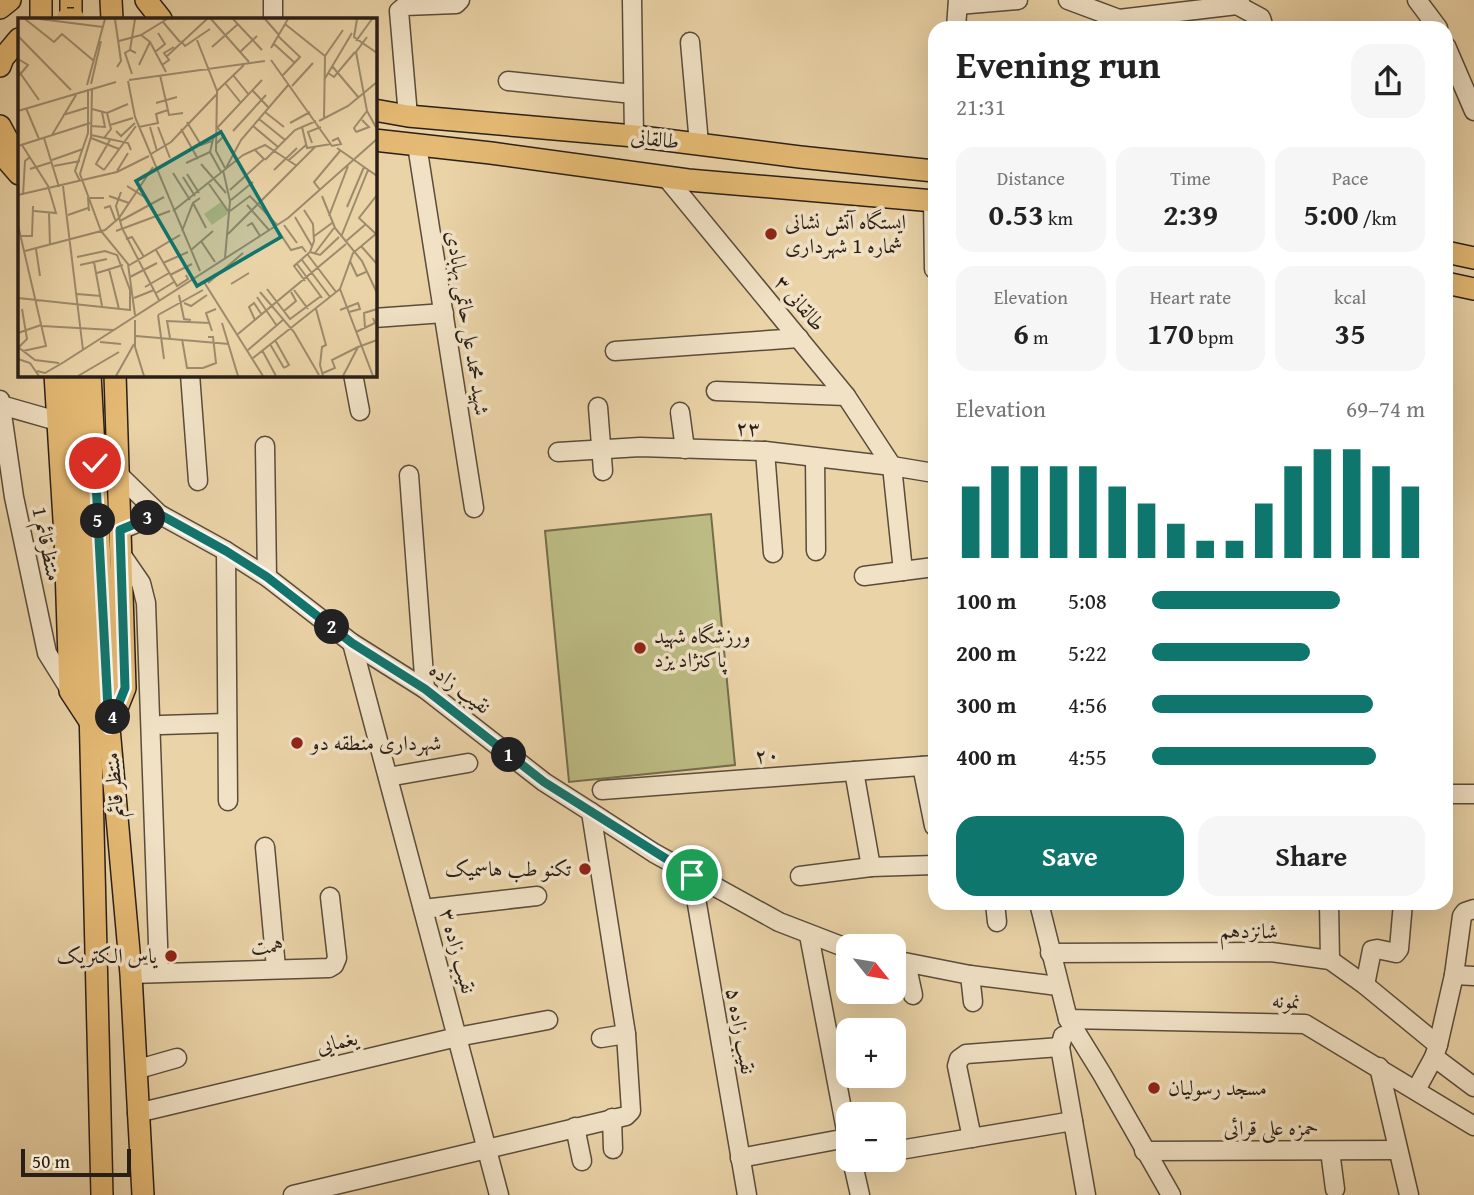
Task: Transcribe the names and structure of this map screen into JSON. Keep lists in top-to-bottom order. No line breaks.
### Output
{"streets":{"main road":["طالقانی","منتظر قائم"],"street":["طالقانی ۳","شهید محمد علی حاتمی بهابادی","۲۳","منتظرقائم 1","نقیب زاده","۲۰","شانزدهم","همت","نقیب زاده ۳","نمونه","نقیب زاده ۵","یغمایی","حمزه علی قرائی"]},"crossings":[["طالقانی","طالقانی ۳"],["طالقانی","شهید محمد علی حاتمی بهابادی"],["طالقانی ۳","۲۳"],["نقیب زاده","نقیب زاده ۳"],["نقیب زاده","نقیب زاده ۵"],["منتظر قائم","همت"],["منتظر قائم","یغمایی"],["نقیب زاده ۳","یغمایی"]],"places":["ایستگاه آتش نشانی شماره 1 شهرداری","ورزشگاه شهید پاکنژاد یزد","شهرداری منطقه دو","تکنو طب هاسمیک","یاس الکتریک","مسجد رسولیان"],"scale_bar":"50 m","north":"bottom right","page":{"heading":["Evening run","21:31"],"stats":[["Distance","0.53 km"],["Time","2:39"],["Pace","5:00 /km"],["Elevation","6 m"],["Heart rate","170 bpm"],["kcal","35"]],"chart":["Elevation","69–74 m"],"pins":["3","5","2","4","1"],"list":[{"name":"100 m","note":"5:08"},{"name":"200 m","note":"5:22"},{"name":"300 m","note":"4:56"},{"name":"400 m","note":"4:55"}],"buttons":["Save","Share"],"map_buttons":["+","−"],"scale":"50 m"}}
